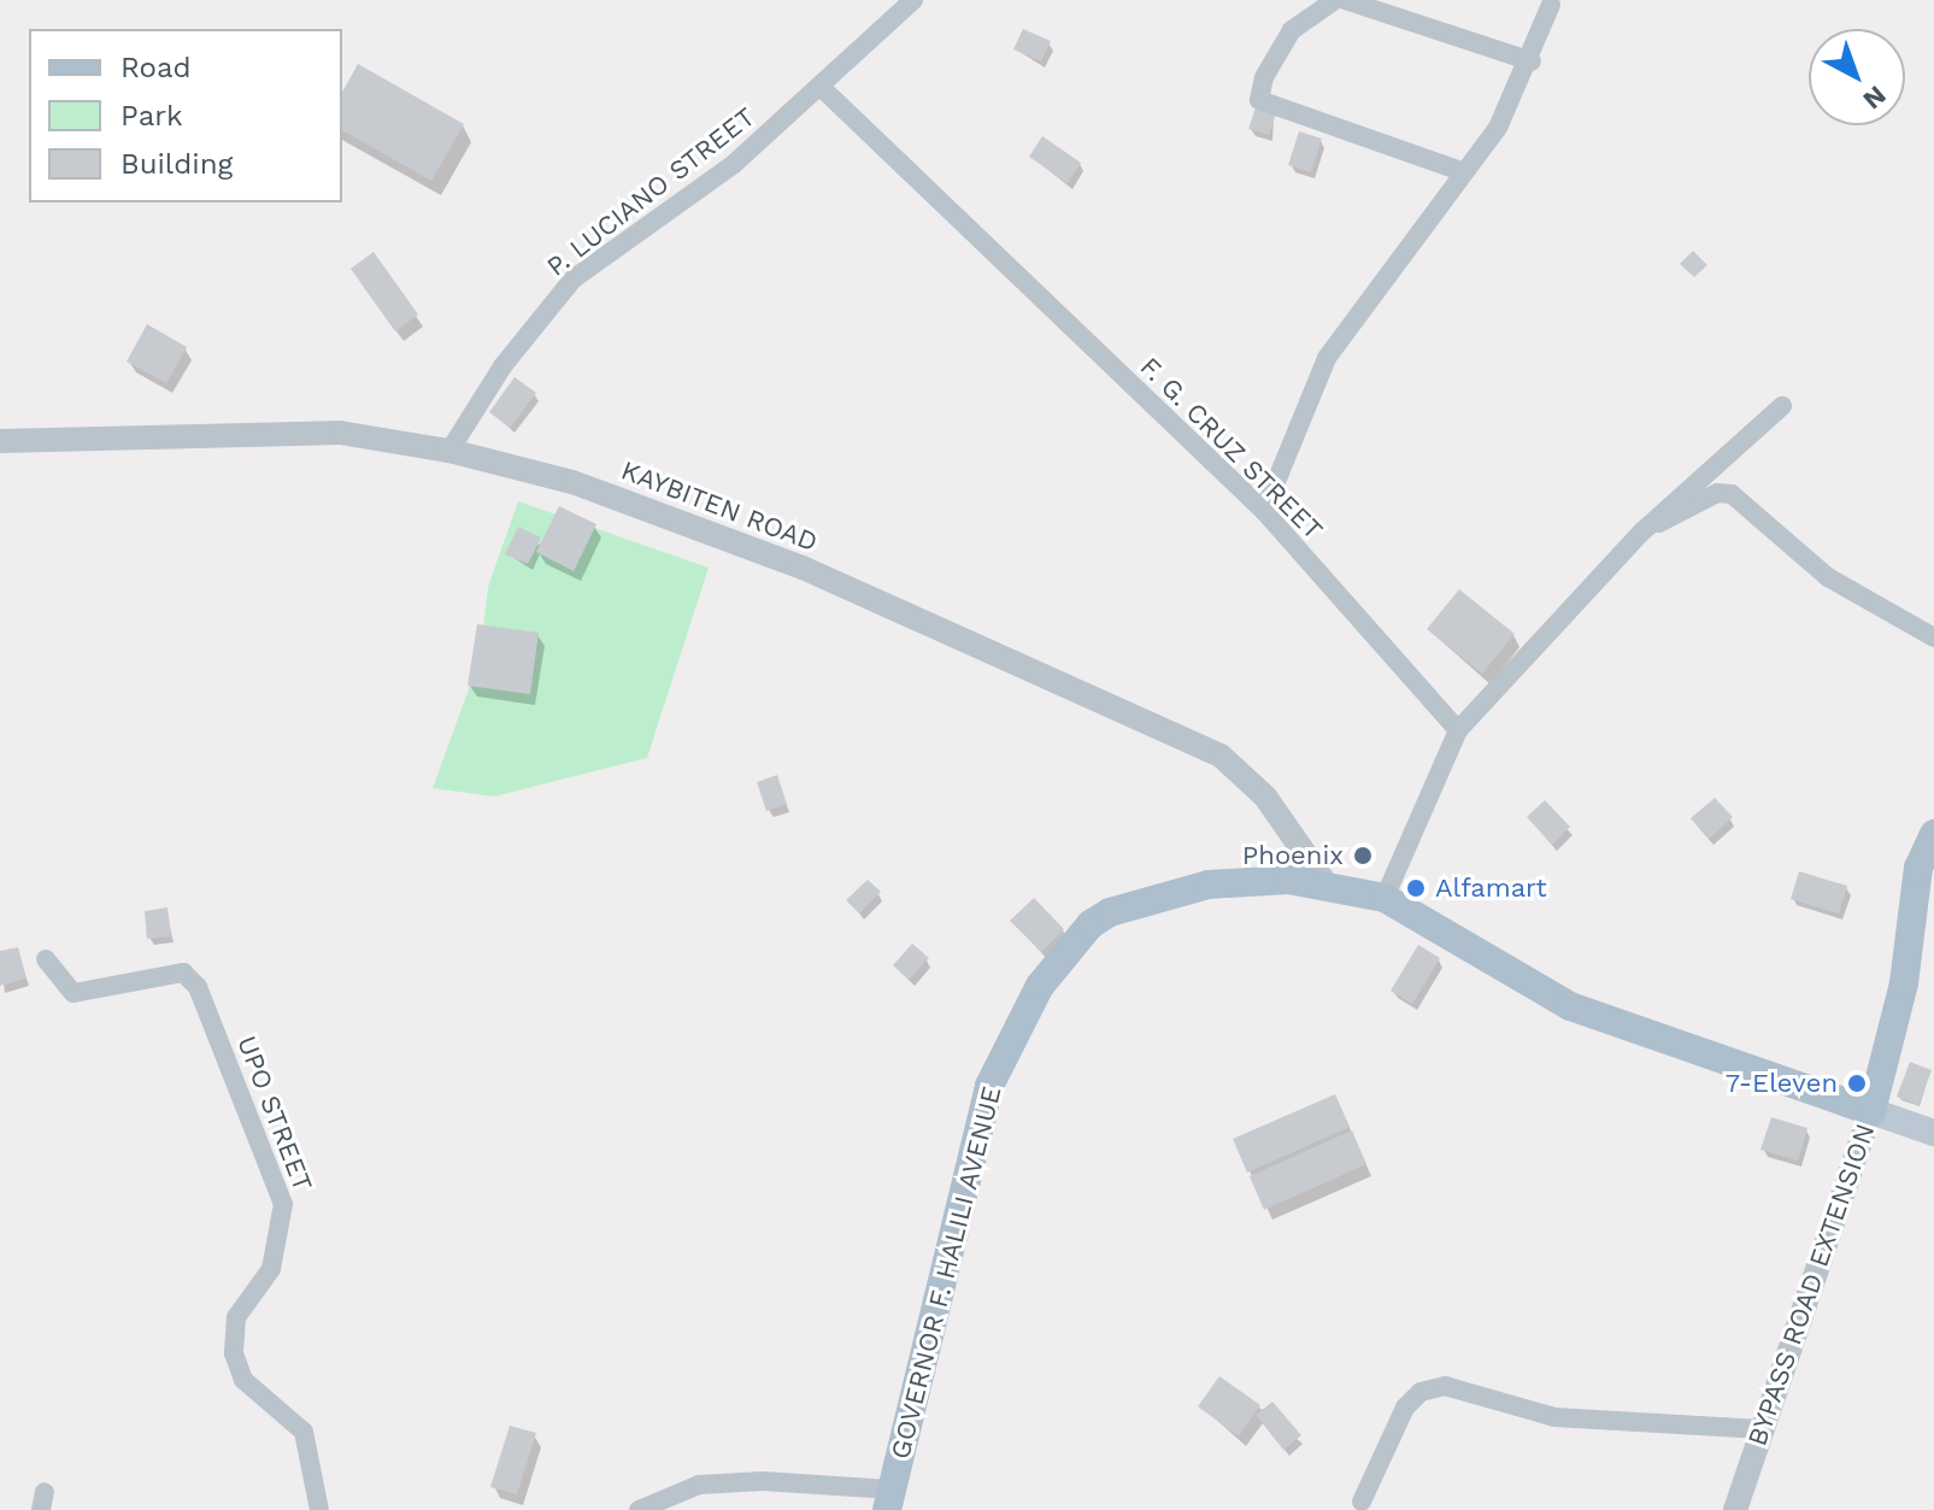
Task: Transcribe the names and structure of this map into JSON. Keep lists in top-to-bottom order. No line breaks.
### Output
{"streets":{"main road":["GOVERNOR F. HALILI AVENUE","BYPASS ROAD EXTENSION"],"street":["P. LUCIANO STREET","F. G. CRUZ STREET","KAYBITEN ROAD","UPO STREET"]},"crossings":[["P. LUCIANO STREET","F. G. CRUZ STREET"],["P. LUCIANO STREET","KAYBITEN ROAD"],["KAYBITEN ROAD","GOVERNOR F. HALILI AVENUE"],["GOVERNOR F. HALILI AVENUE","BYPASS ROAD EXTENSION"]],"places":["Phoenix","Alfamart","7-Eleven"],"legend":["Road","Park","Building"],"north":"bottom right"}
